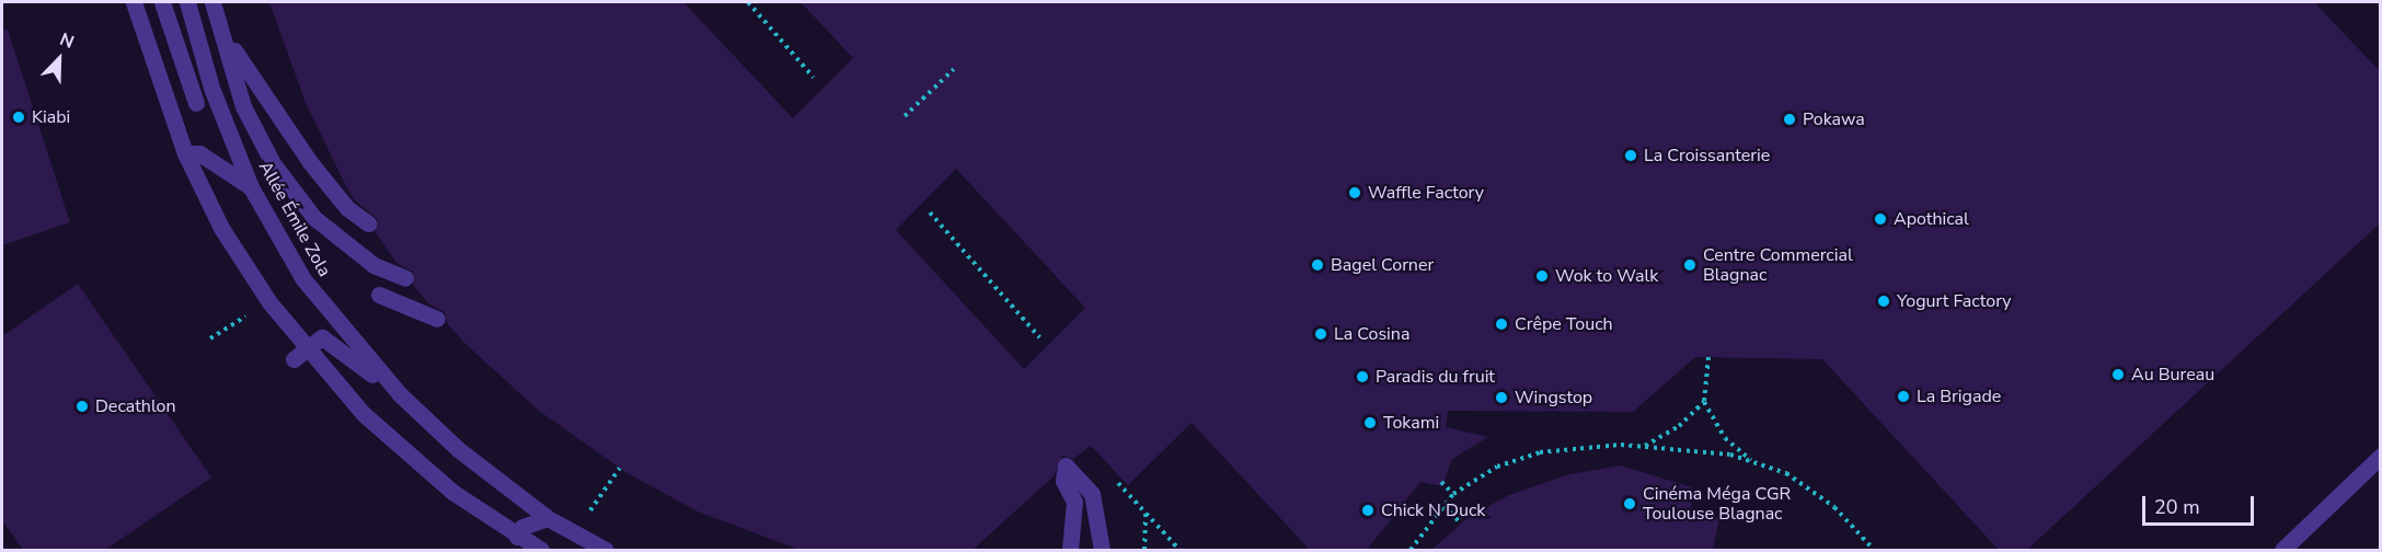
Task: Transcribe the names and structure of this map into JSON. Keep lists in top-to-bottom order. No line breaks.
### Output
{"streets":{"street":["Allée Émile Zola"]},"places":["Kiabi","Pokawa","La Croissanterie","Waffle Factory","Apothical","Bagel Corner","Centre Commercial Blagnac","Wok to Walk","Yogurt Factory","Crêpe Touch","La Cosina","Au Bureau","Paradis du fruit","La Brigade","Wingstop","Decathlon","Tokami","Cinéma Méga CGR Toulouse Blagnac","Chick N Duck"],"scale_bar":"20 m","north":"top right"}
